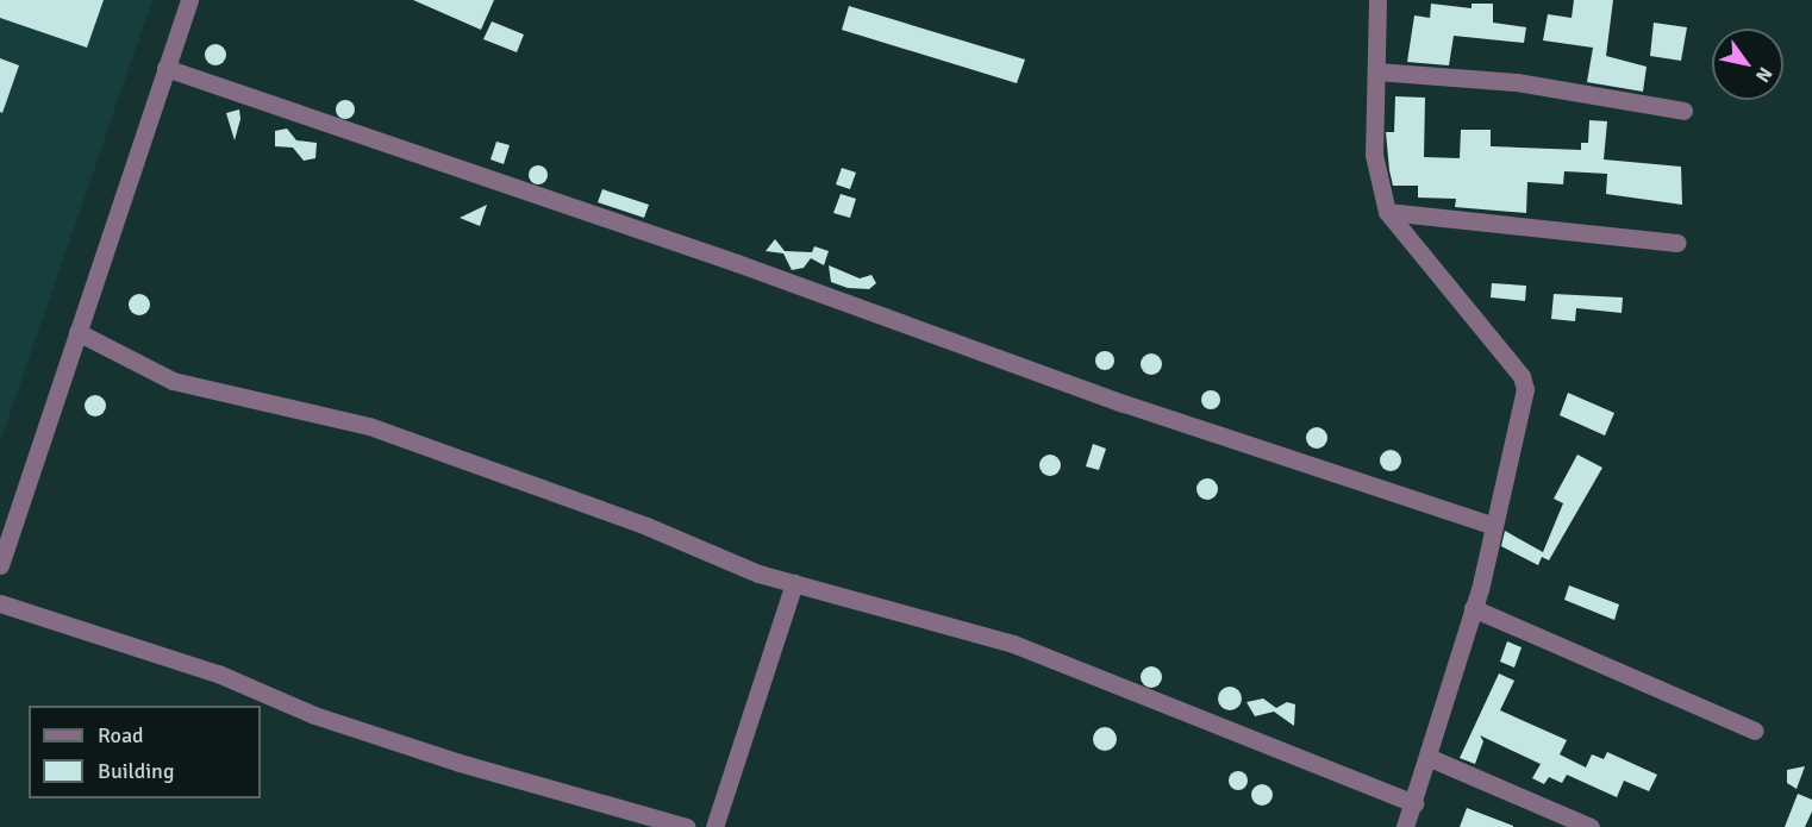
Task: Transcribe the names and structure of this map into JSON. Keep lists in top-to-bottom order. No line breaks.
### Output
{"legend":["Road","Building"],"north":"bottom right"}
